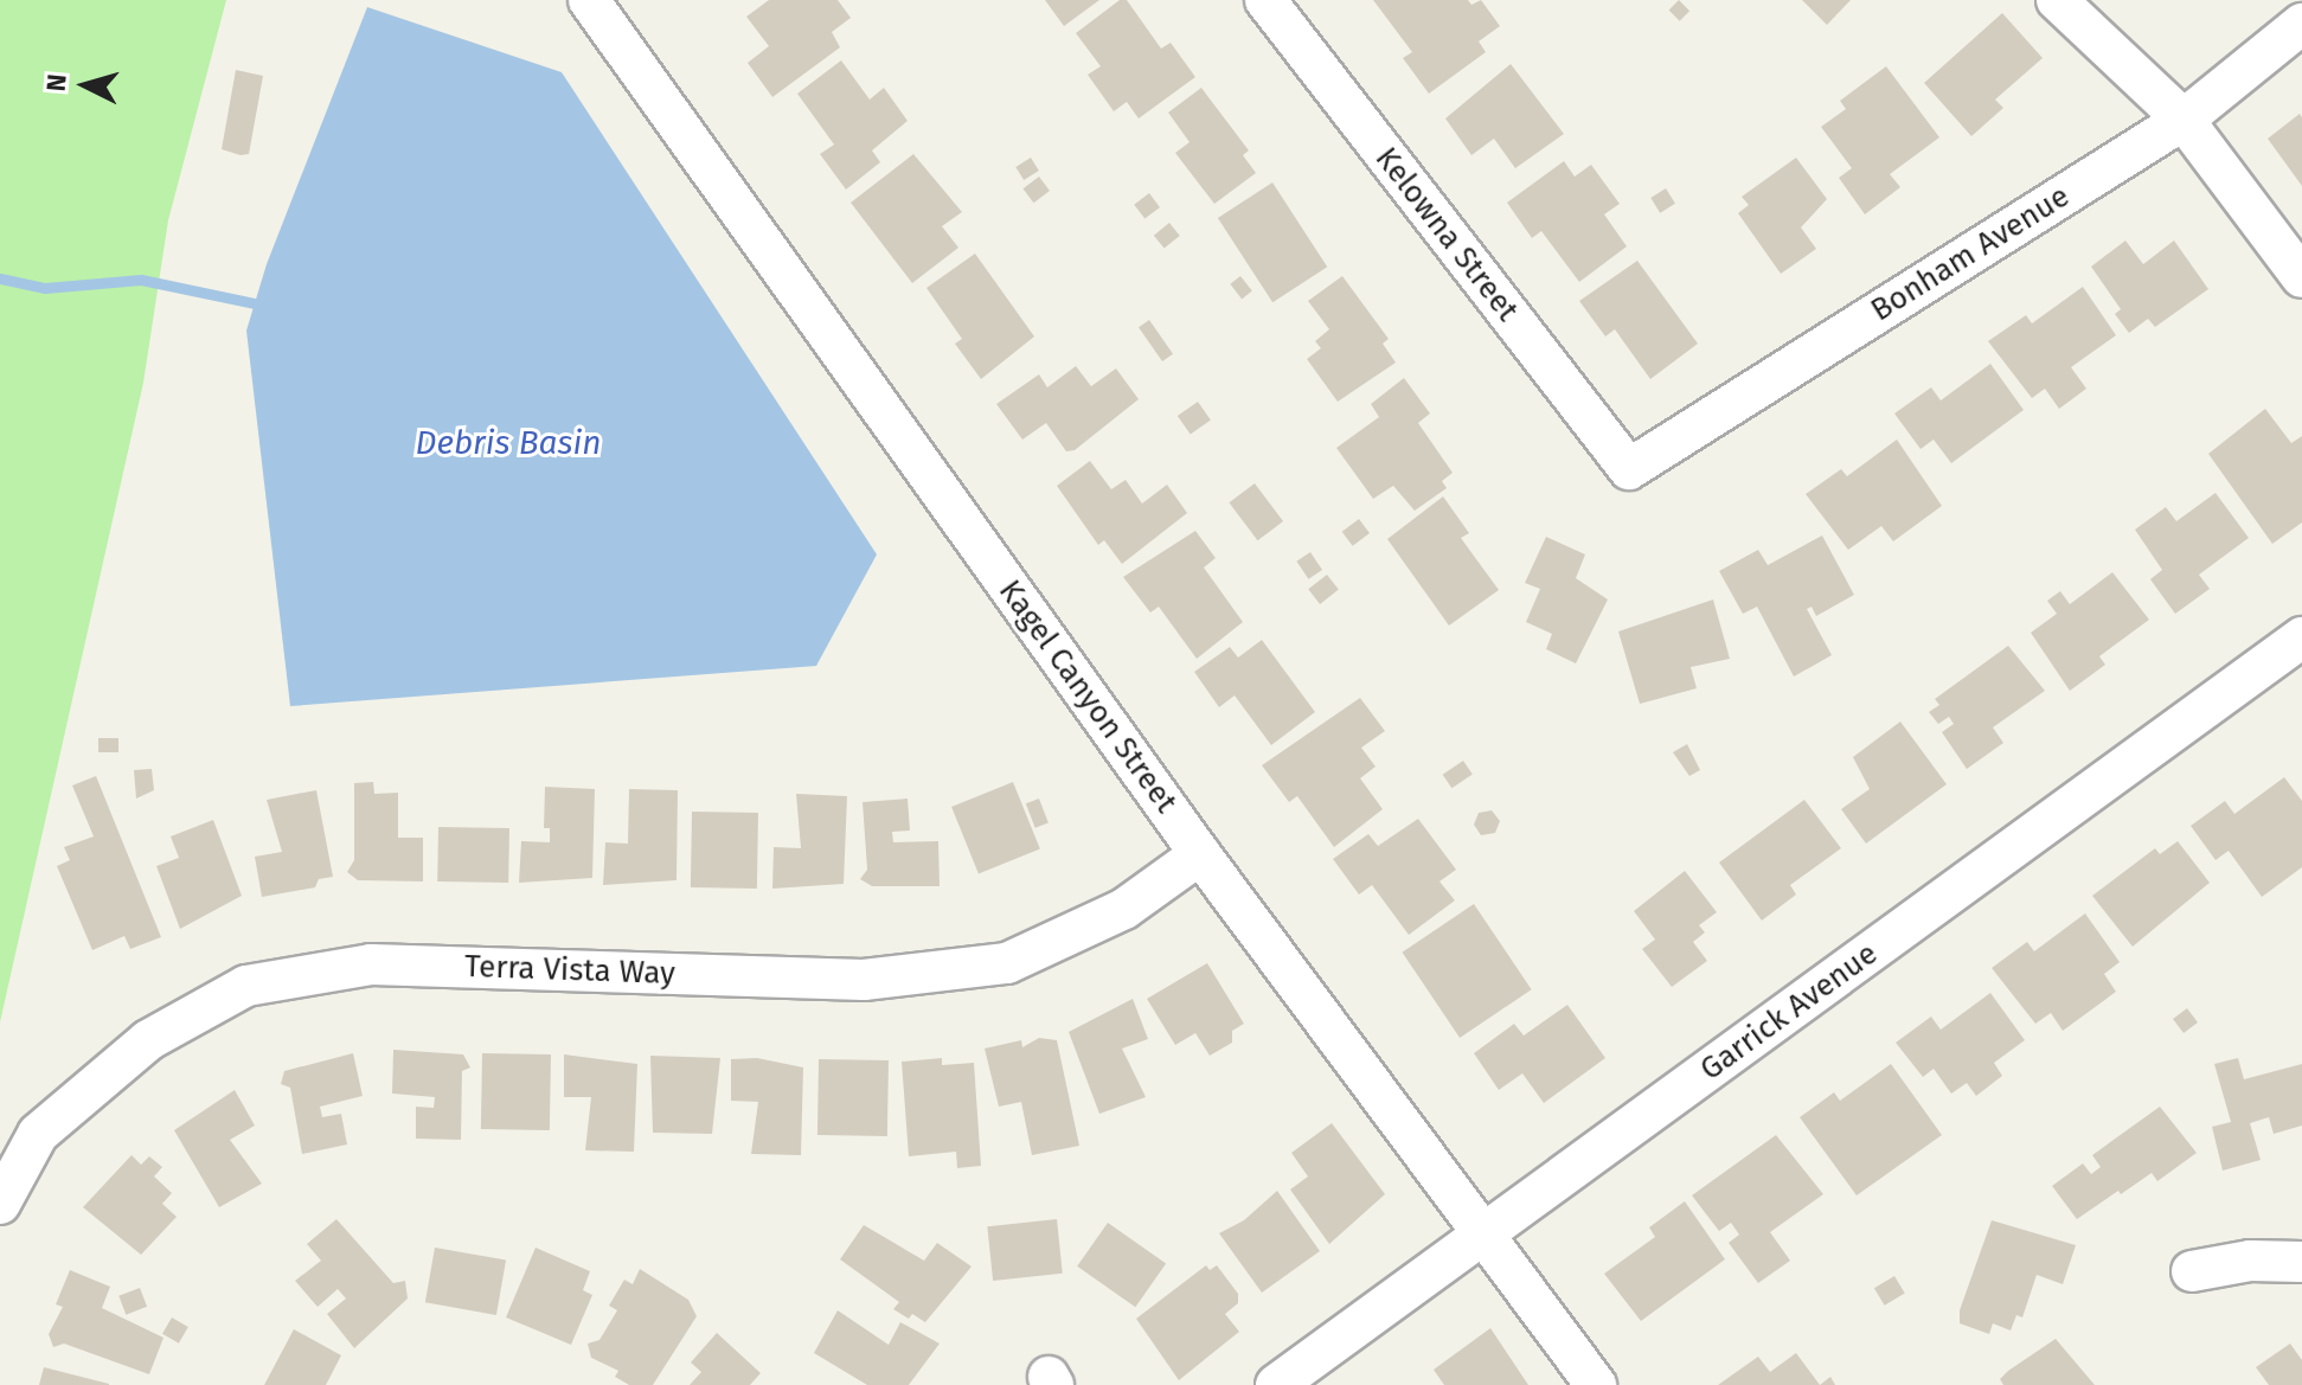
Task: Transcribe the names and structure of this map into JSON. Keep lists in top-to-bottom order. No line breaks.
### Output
{"streets":{"street":["Kelowna Street","Bonham Avenue","Kagel Canyon Street","Terra Vista Way","Garrick Avenue"]},"crossings":[["Kelowna Street","Bonham Avenue"],["Kagel Canyon Street","Terra Vista Way"],["Kagel Canyon Street","Garrick Avenue"]],"water":["Debris Basin"],"north":"left"}
